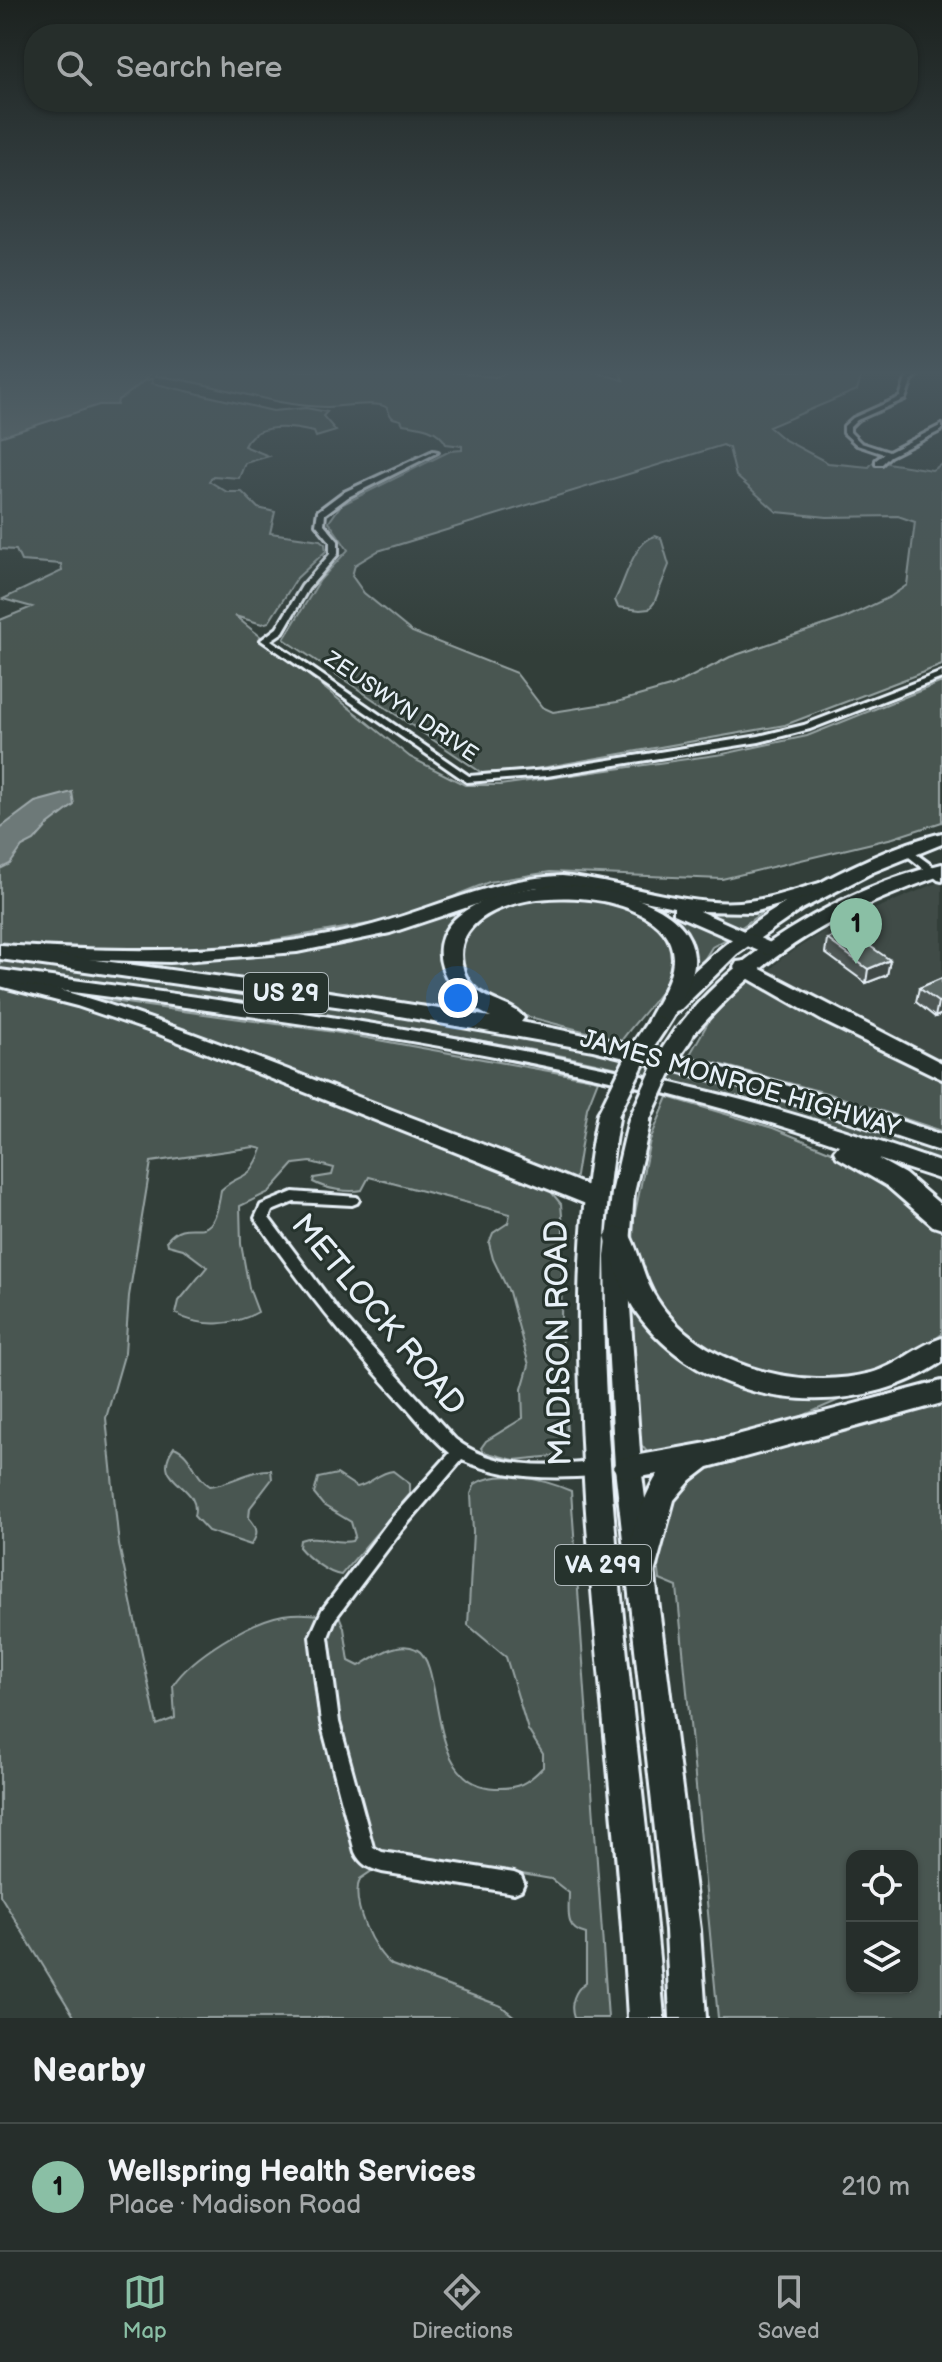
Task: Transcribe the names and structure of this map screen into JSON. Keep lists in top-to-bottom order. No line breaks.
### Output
{"streets":{"highway":["US 29","JAMES MONROE HIGHWAY"],"main road":["MADISON ROAD","VA 299"],"street":["ZEUSWYN DRIVE","METLOCK ROAD"]},"crossings":[["METLOCK ROAD","MADISON ROAD"]],"page":{"search":"Search here","pins":"1","heading":"Nearby","list":[{"mark":"1","name":"Wellspring Health Services","note":"Place · Madison Road","value":"210 m"}],"nav":["Map","Directions","Saved"]}}
